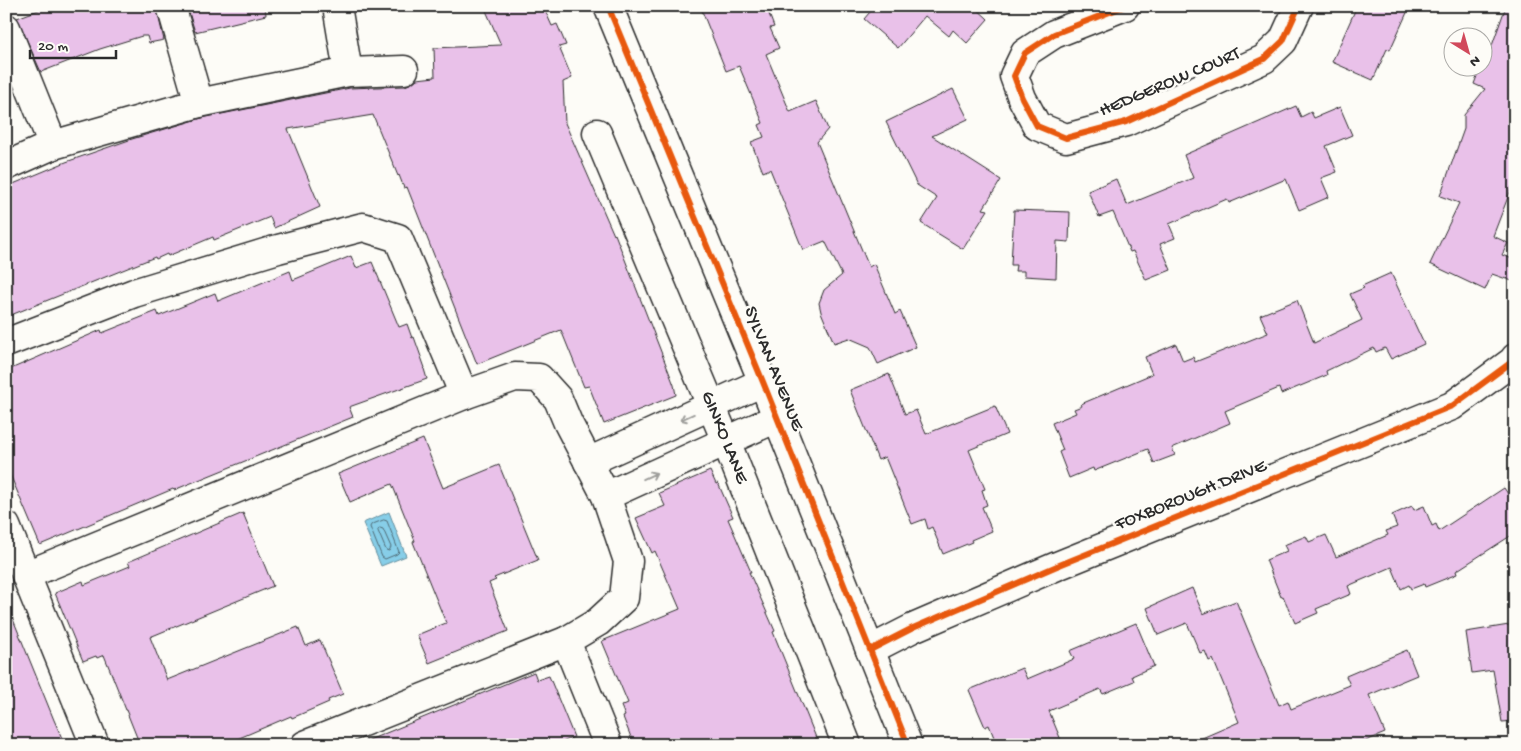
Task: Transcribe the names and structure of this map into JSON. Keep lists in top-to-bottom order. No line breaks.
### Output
{"streets":{"street":["HEDGEROW COURT","SYLVAN AVENUE","GINKO LANE","FOXBOROUGH DRIVE"]},"crossings":[["SYLVAN AVENUE","FOXBOROUGH DRIVE"]],"scale_bar":"20 m","north":"bottom right"}
